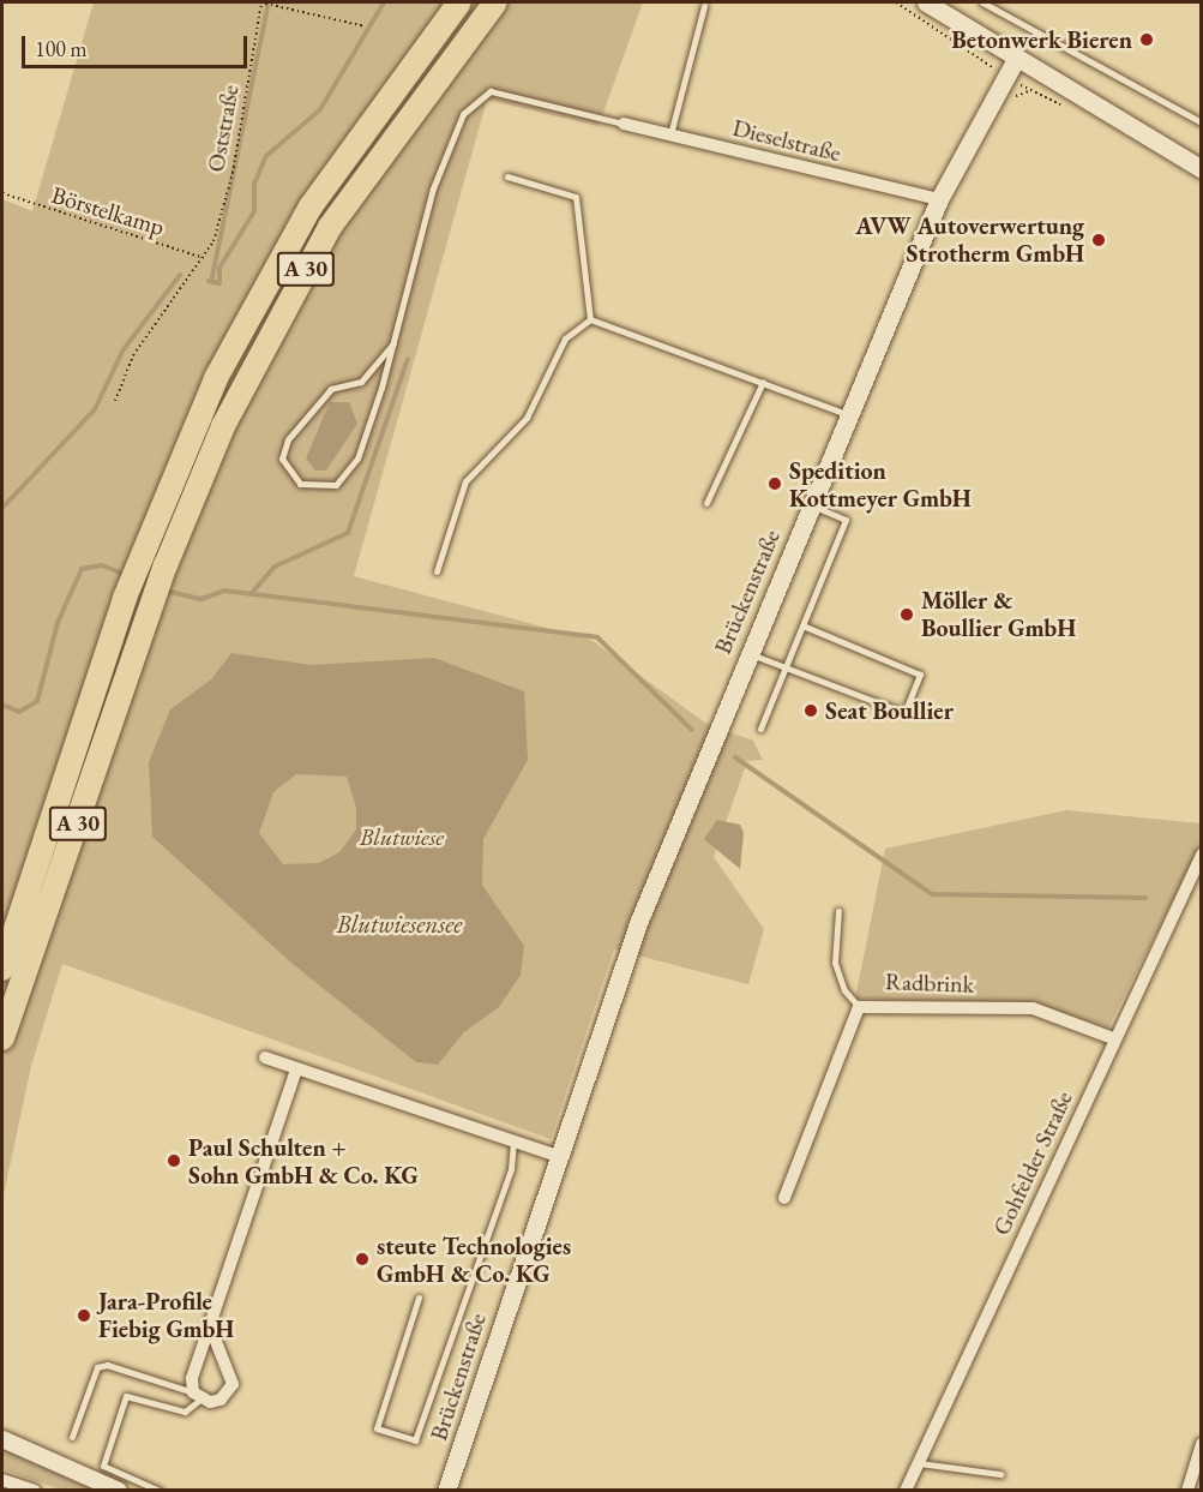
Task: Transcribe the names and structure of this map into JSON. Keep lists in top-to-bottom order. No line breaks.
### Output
{"streets":{"highway":["A 30"],"main road":["Brückenstraße"],"street":["Dieselstraße","Radbrink","Gohfelder Straße"],"path":["Oststraße","Börstelkamp"]},"crossings":[["Oststraße","Börstelkamp"],["Dieselstraße","Brückenstraße"],["Radbrink","Gohfelder Straße"]],"water":["Blutwiesensee"],"parks":["Blutwiese"],"places":["Betonwerk Bieren","AVW Autoverwertung Strotherm GmbH","Spedition Kottmeyer GmbH","Möller & Boullier GmbH","Seat Boullier","Paul Schulten + Sohn GmbH & Co. KG","steute Technologies GmbH & Co. KG","Jara-Profile Fiebig GmbH"],"scale_bar":"100 m"}
